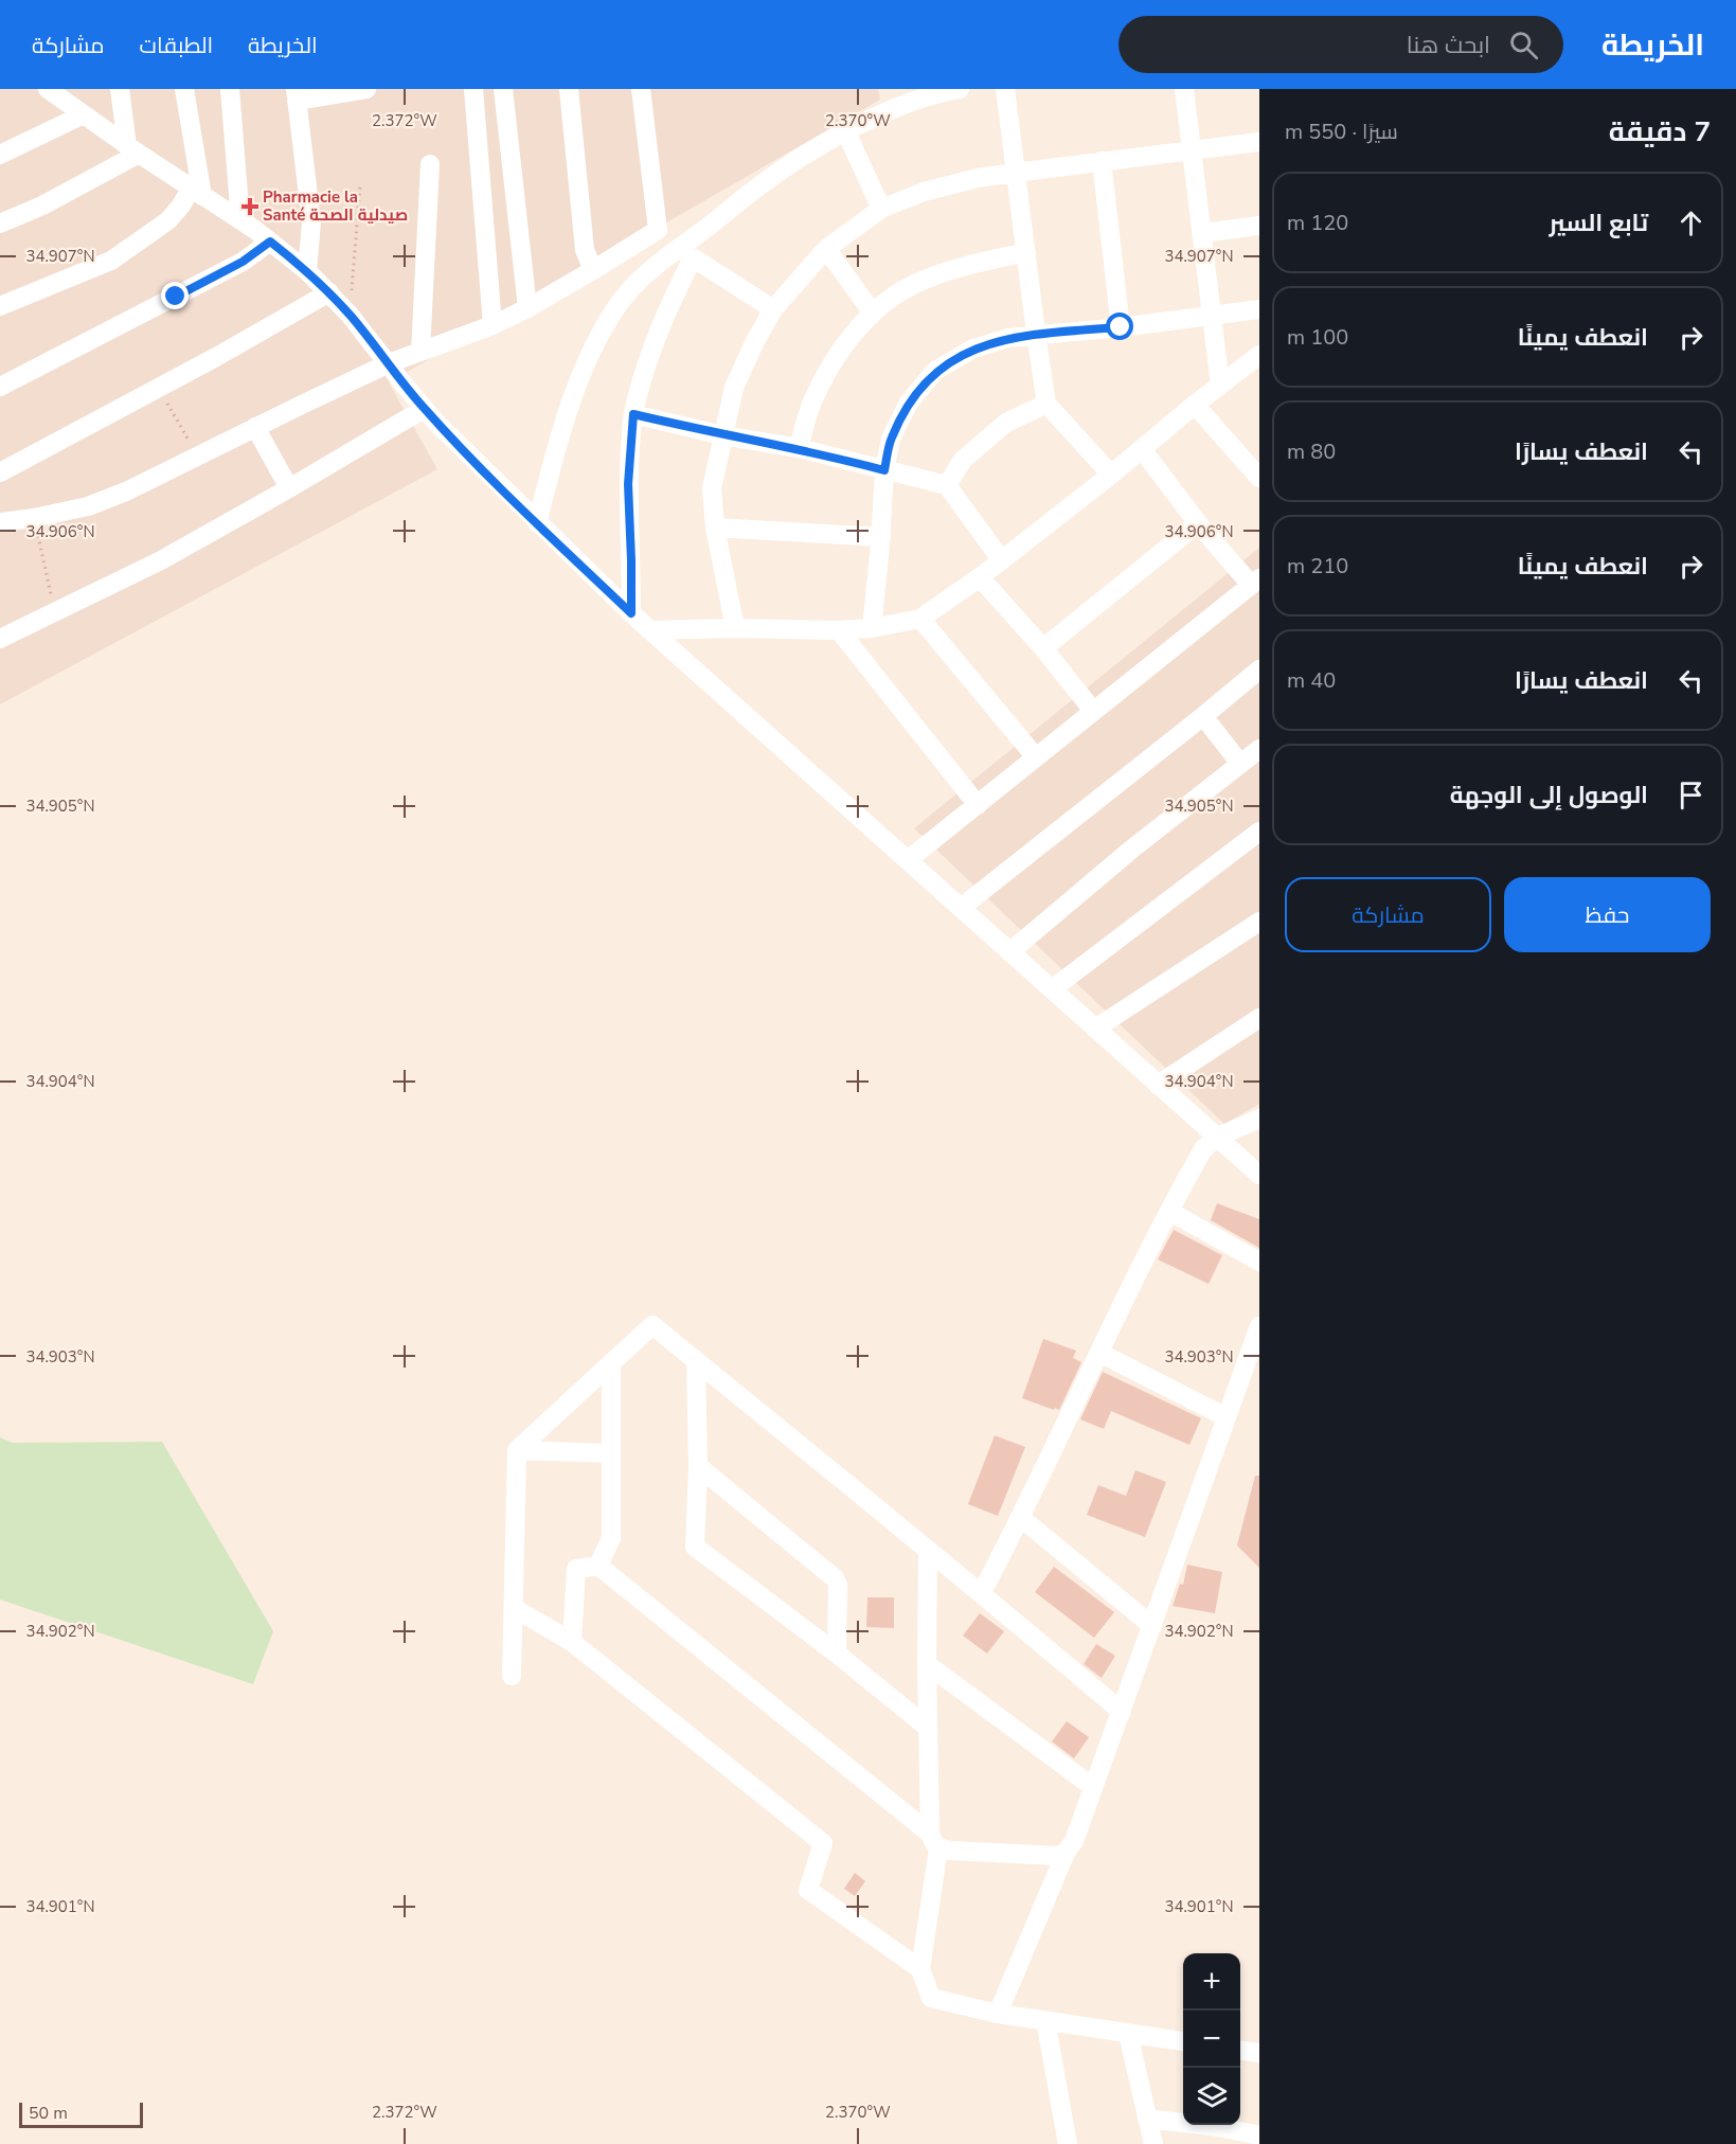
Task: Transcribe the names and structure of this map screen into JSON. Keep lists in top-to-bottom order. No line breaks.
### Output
{"places":{"health":["Pharmacie la Santé صيدلية الصحة"]},"scale_bar":"50 m","page":{"header":"الخريطة","search":"ابحث هنا","nav":["الخريطة","الطبقات","مشاركة"],"heading":["7 دقيقة","سيرًا · 550 m"],"list":[["تابع السير","120 m"],["انعطف يمينًا","100 m"],["انعطف يسارًا","80 m"],["انعطف يمينًا","210 m"],["انعطف يسارًا","40 m"],"الوصول إلى الوجهة"],"buttons":["حفظ","مشاركة"],"map_buttons":["+","−"],"scale":"50 m"},"coordinates":["2.372°W","2.370°W","34.907°N","34.906°N","34.905°N","34.904°N","34.903°N","34.902°N","34.901°N"]}
